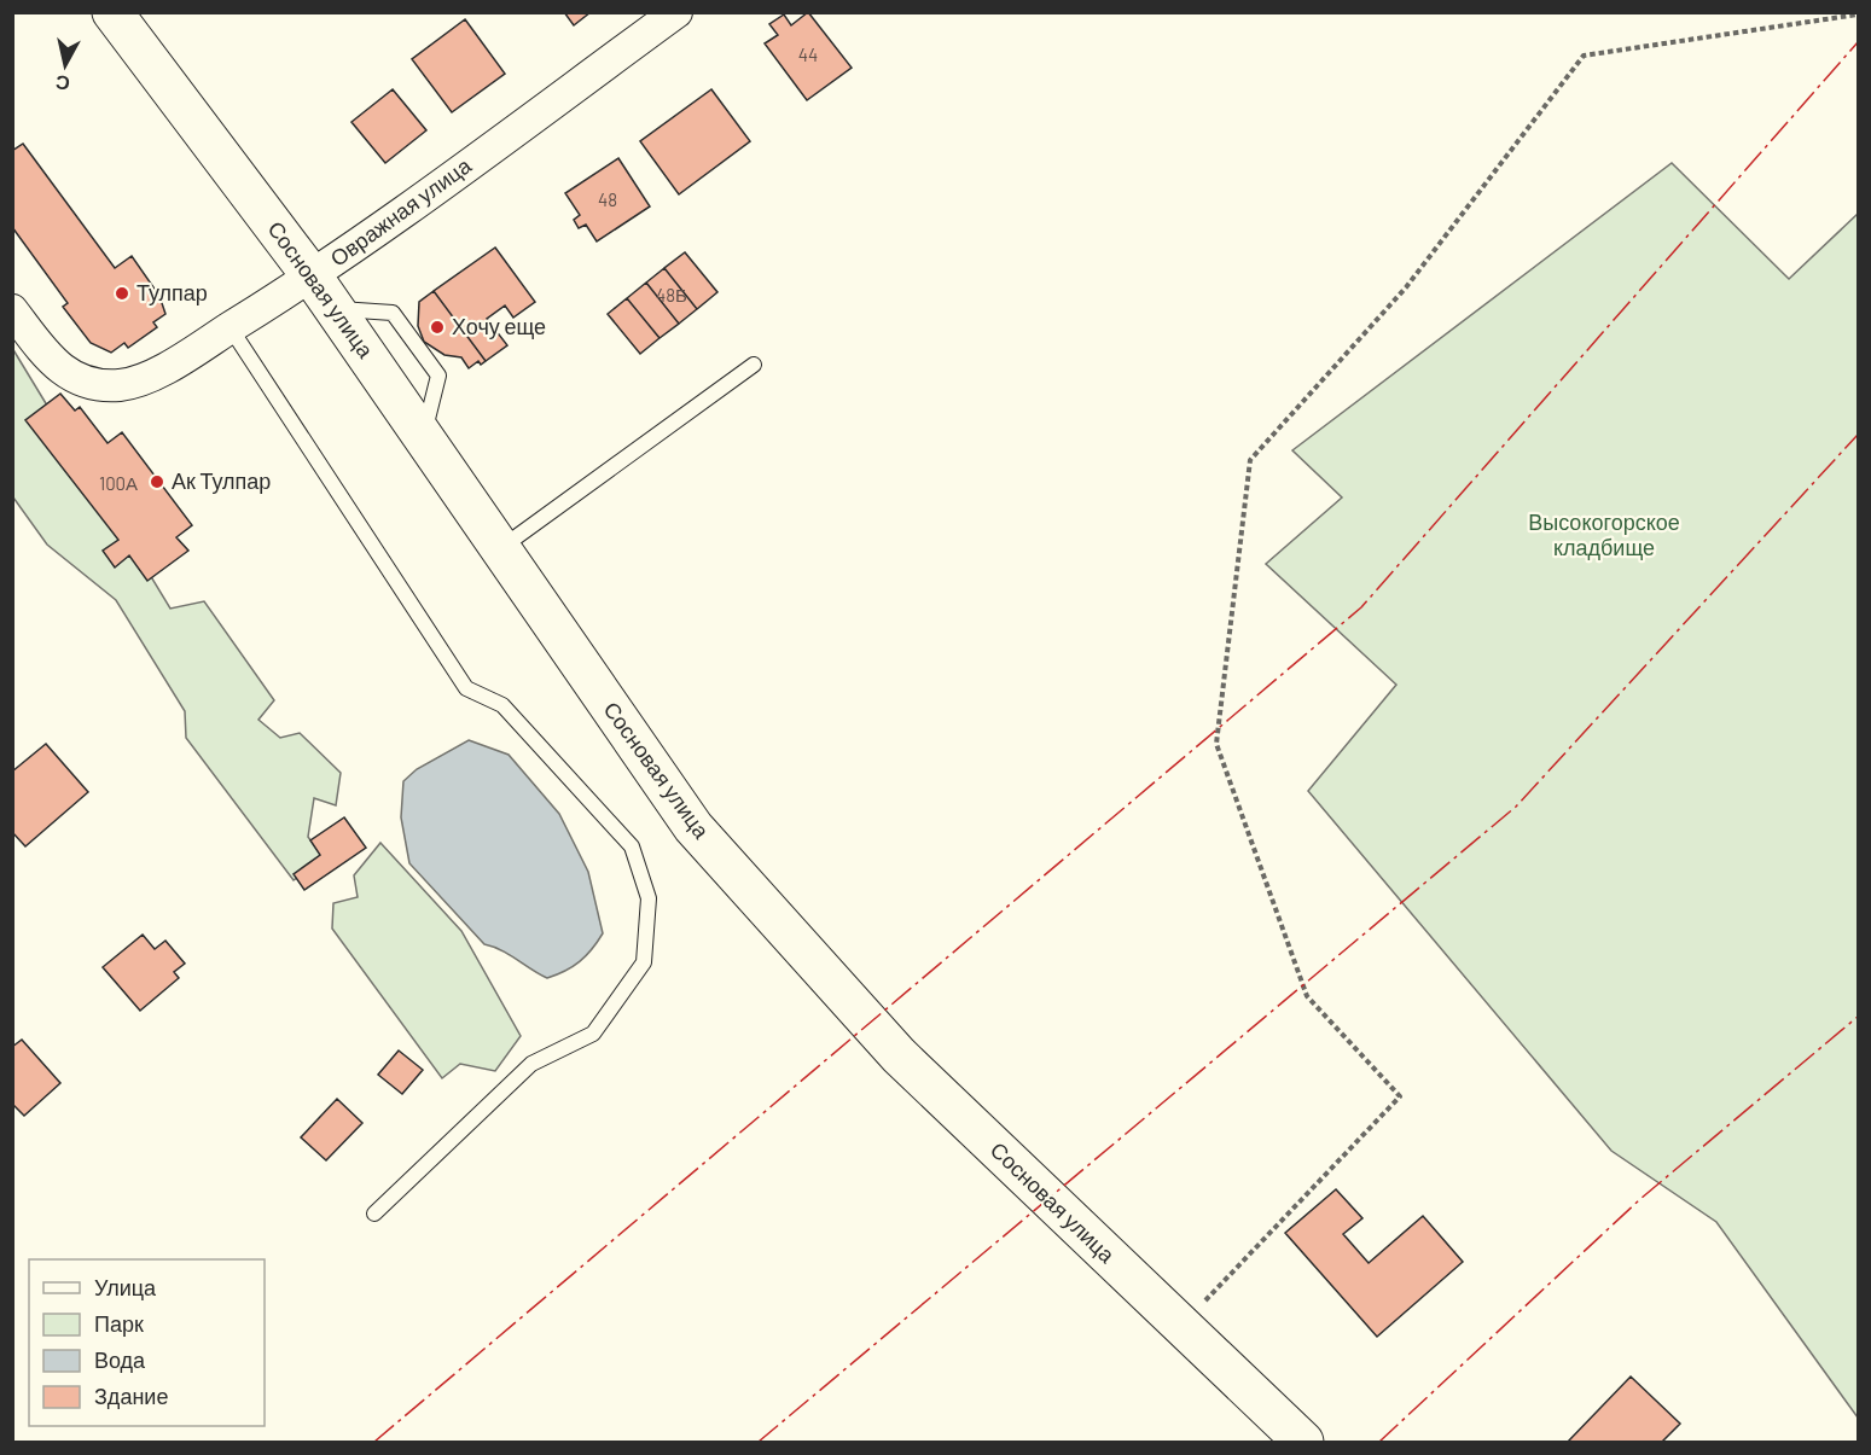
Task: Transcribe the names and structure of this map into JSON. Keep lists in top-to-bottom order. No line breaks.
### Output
{"streets":{"street":["Овражная улица","Сосновая улица"]},"crossings":[["Овражная улица","Сосновая улица"]],"parks":["Высокогорское кладбище"],"places":["Тулпар","Хочу еще","Ак Тулпар"],"house_numbers":["44","48","48Б","100А"],"legend":["Улица","Парк","Вода","Здание"],"north":"bottom"}
